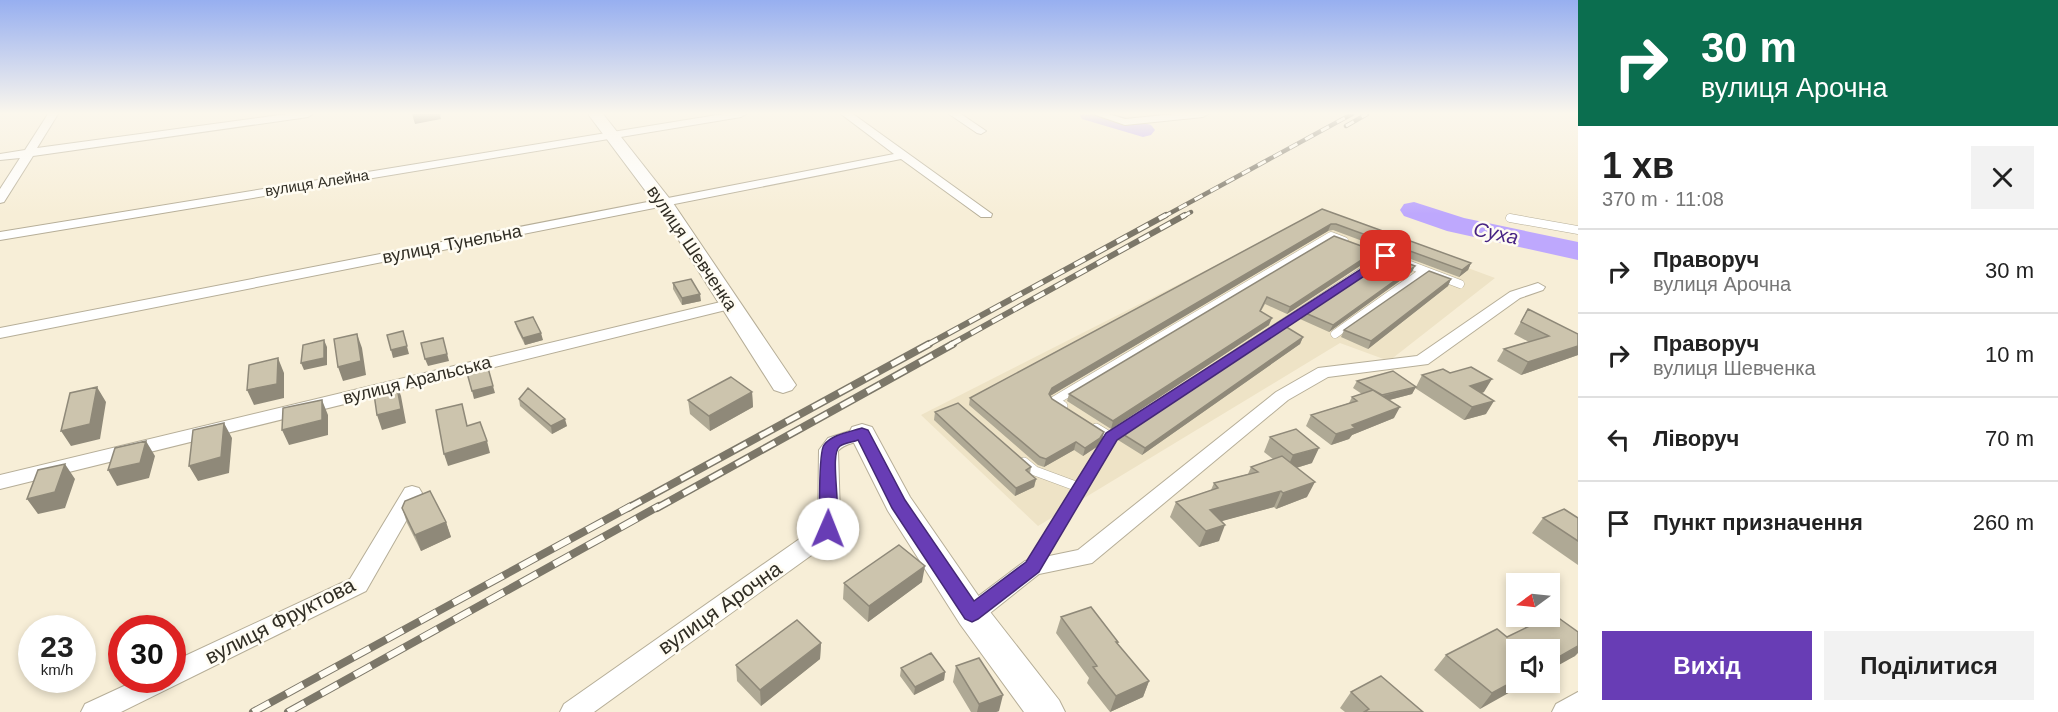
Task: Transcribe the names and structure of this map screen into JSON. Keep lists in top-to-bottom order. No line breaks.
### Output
{"streets":{"street":["вулиця Алейна","вулиця Тунельна","вулиця Шевченка","вулиця Аральська","вулиця Арочна","вулиця Фруктова"]},"crossings":[["вулиця Тунельна","вулиця Шевченка"],["вулиця Шевченка","вулиця Аральська"]],"water":["Суха"],"north":"left","page":{"turn":["30 m","вулиця Арочна"],"heading":["1 хв","370 m · 11:08"],"list":[{"name":"Праворуч","note":"вулиця Арочна","value":"30 m"},{"name":"Праворуч","note":"вулиця Шевченка","value":"10 m"},{"name":"Ліворуч","value":"70 m"},{"name":"Пункт призначення","value":"260 m"}],"speed":"23 km/h","limit":"30","buttons":["Вихід","Поділитися"]}}
